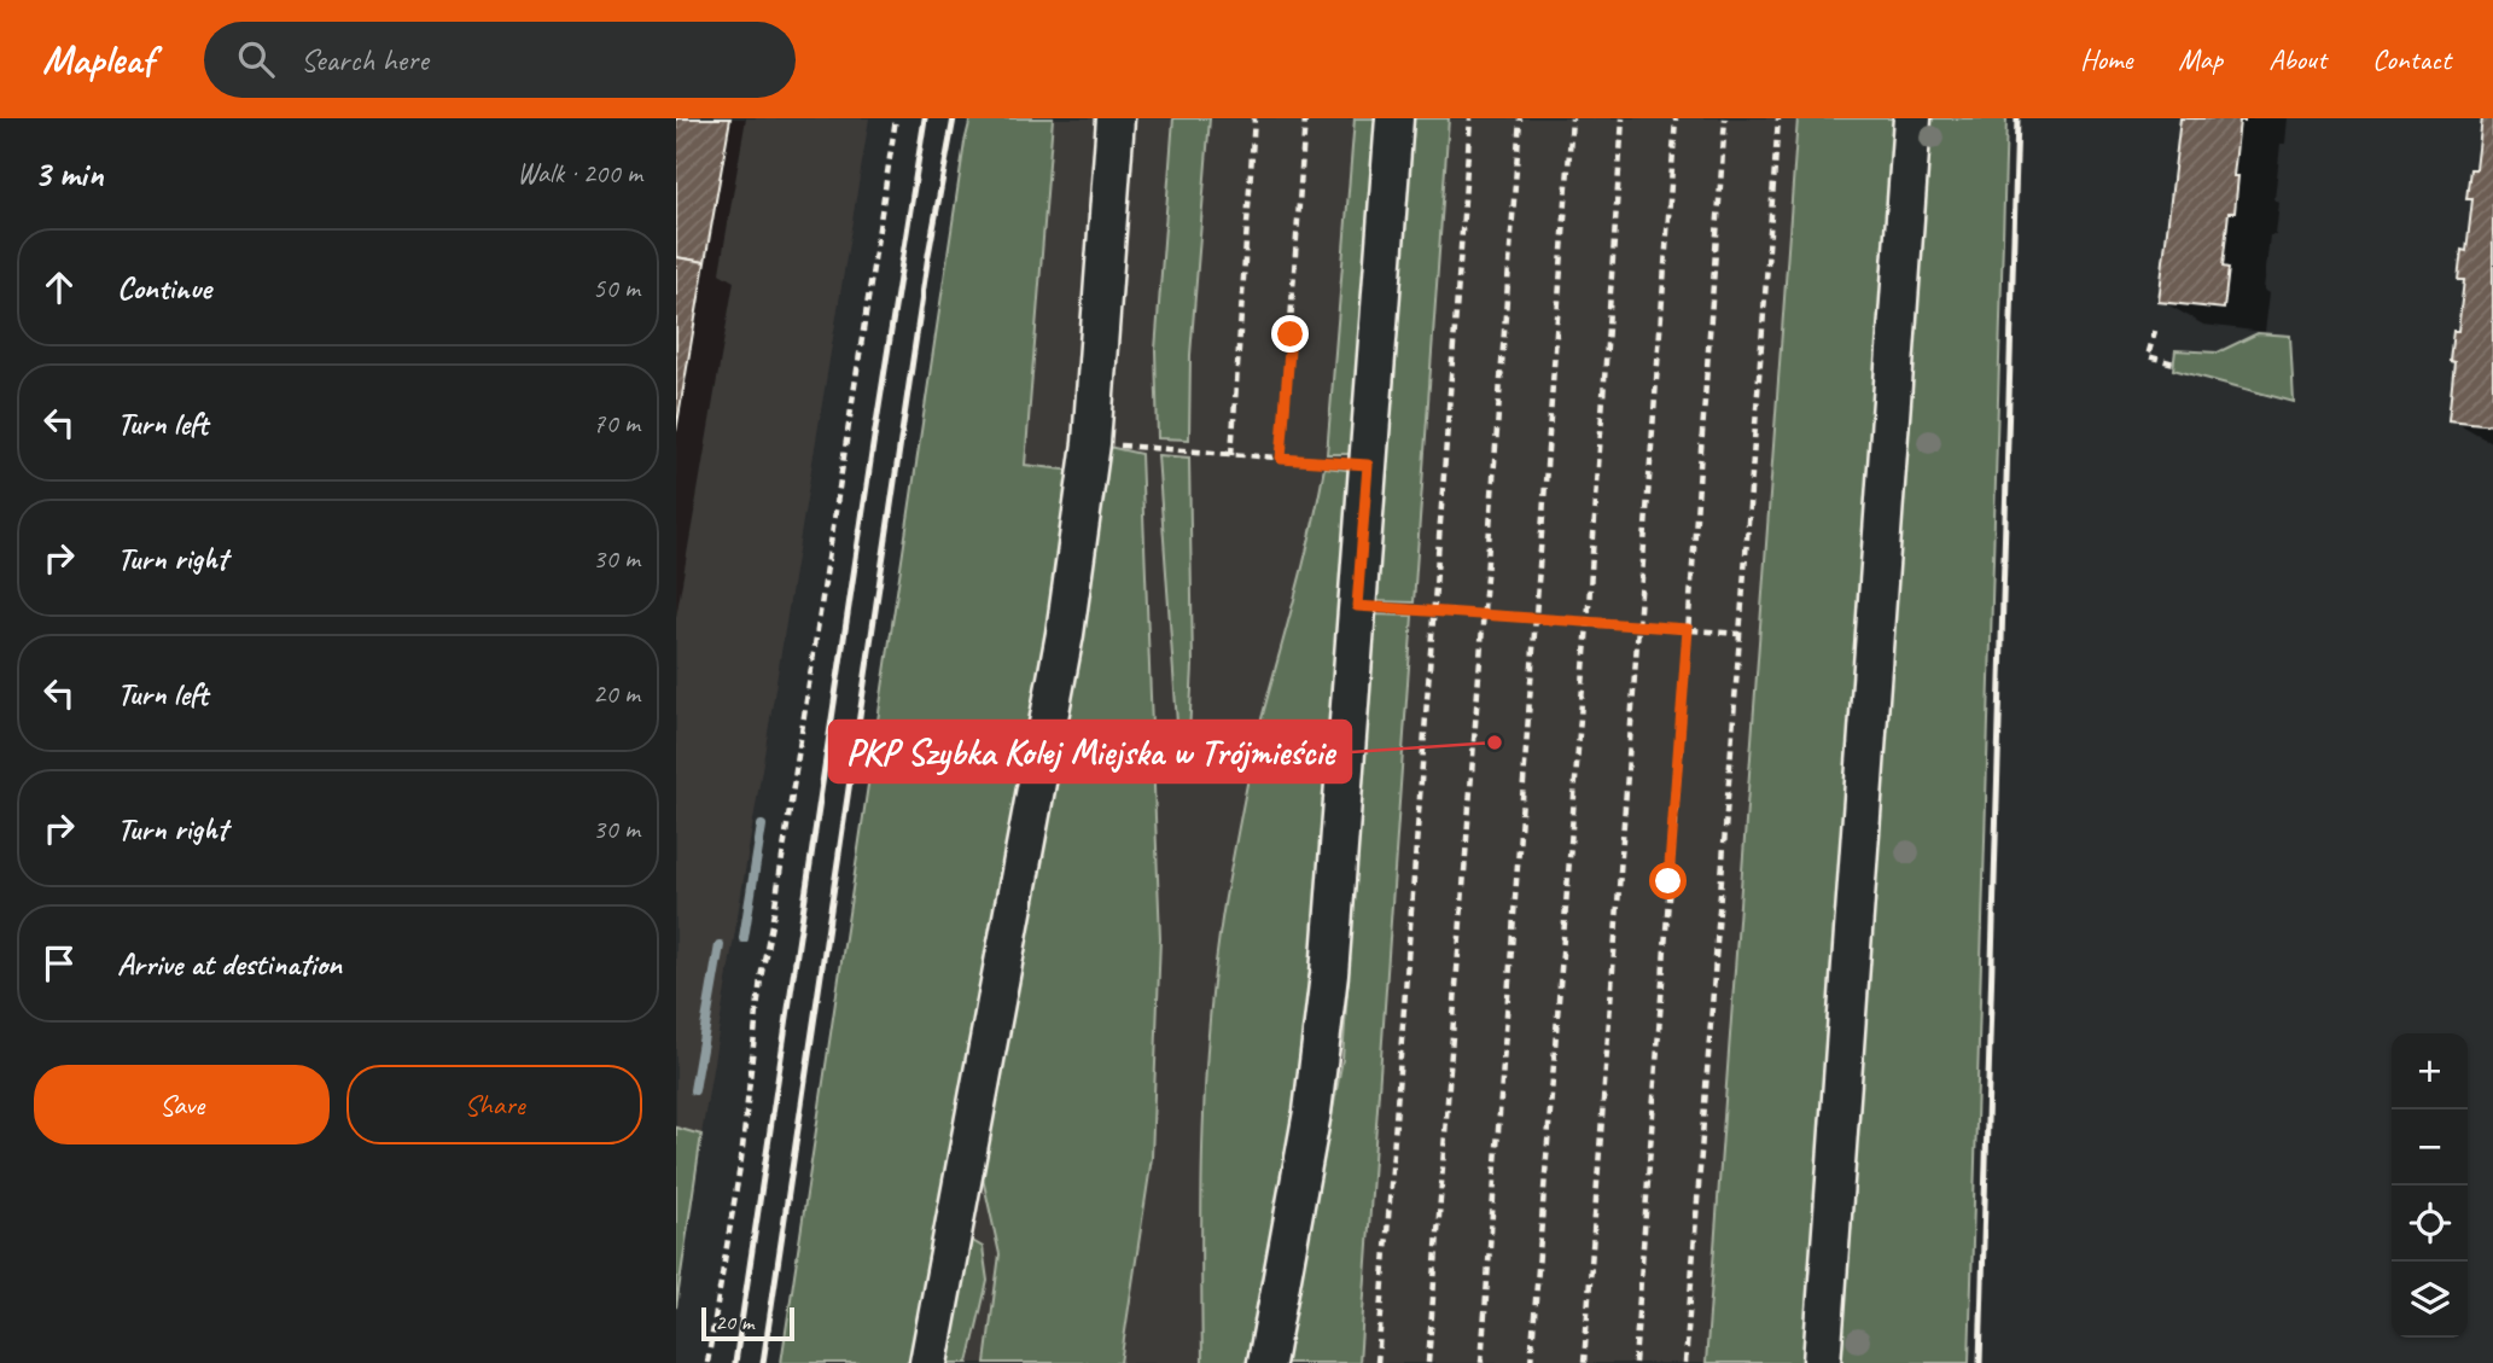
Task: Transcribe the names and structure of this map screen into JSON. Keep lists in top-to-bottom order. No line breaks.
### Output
{"places":["PKP Szybka Kolej Miejska w Trójmieście"],"scale_bar":"20 m","page":{"header":"Mapleaf","search":"Search here","nav":["Home","Map","About","Contact"],"heading":["3 min","Walk · 200 m"],"list":[["Continue","50 m"],["Turn left","70 m"],["Turn right","30 m"],["Turn left","20 m"],["Turn right","30 m"],"Arrive at destination"],"map_buttons":["+","−"],"buttons":["Save","Share"],"scale":"20 m"}}
